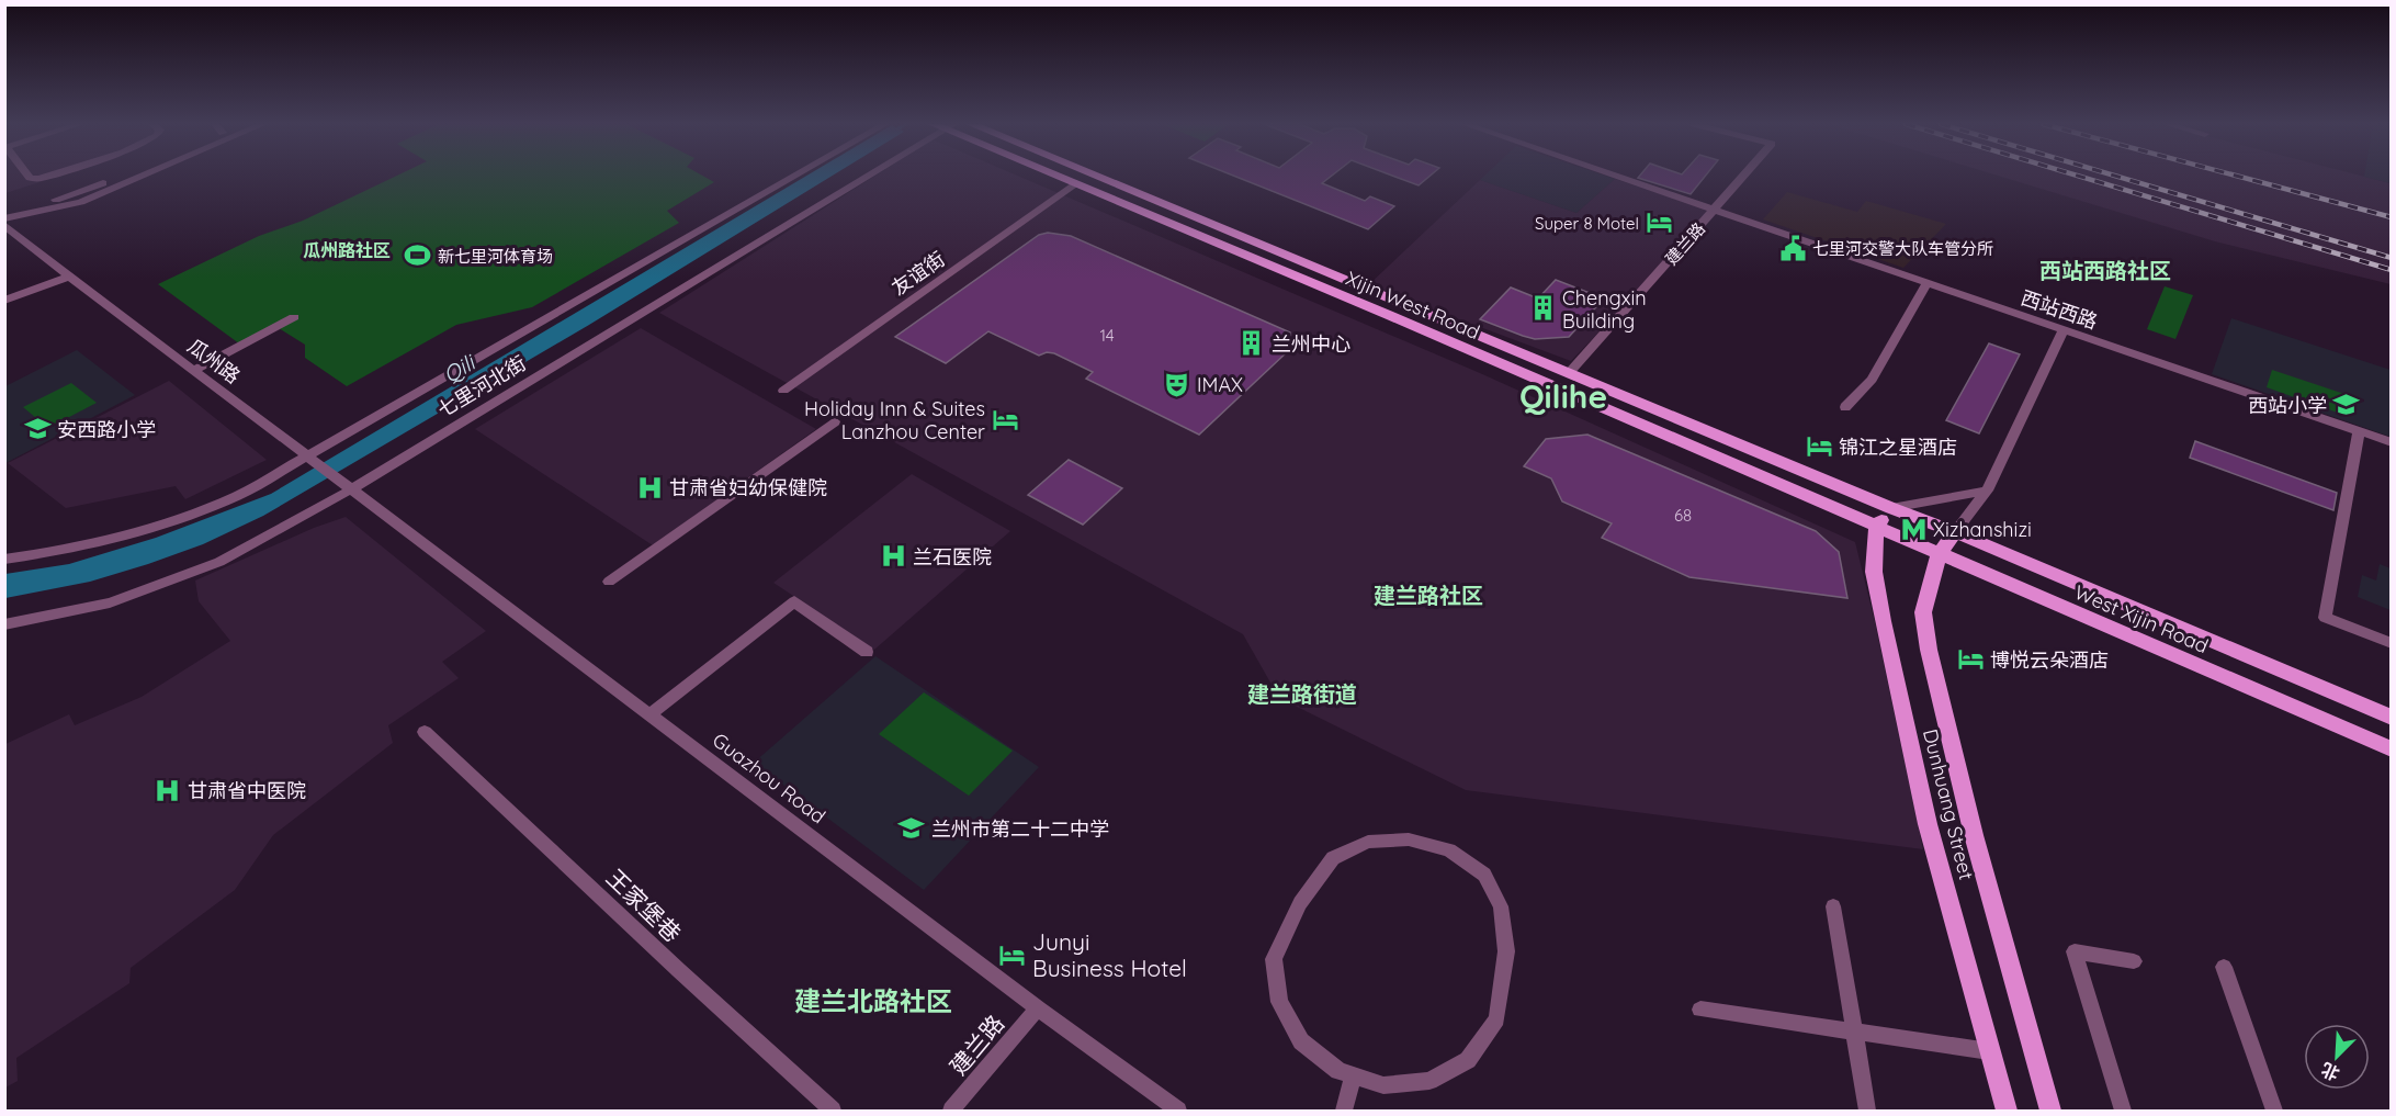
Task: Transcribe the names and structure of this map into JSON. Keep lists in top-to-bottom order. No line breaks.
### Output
{"streets":{"main road":["Xijin West Road","West Xijin Road","Dunhuang Street"],"street":["建兰路","友谊街","西站西路","瓜州路","七里河北街","Guazhou Road","王家堡巷"]},"crossings":[["建兰路","Xijin West Road"],["建兰路","西站西路"],["建兰路","Guazhou Road"],["友谊街","Xijin West Road"],["Xijin West Road","West Xijin Road"],["Xijin West Road","Dunhuang Street"],["瓜州路","七里河北街"],["瓜州路","Guazhou Road"],["七里河北街","Guazhou Road"],["West Xijin Road","Dunhuang Street"]],"districts":["瓜州路社区","西站西路社区","Qilihe","建兰路社区","建兰路街道","建兰北路社区"],"water":["Qili"],"places":{"hotel":["Super 8 Motel","Holiday Inn & Suites Lanzhou Center","锦江之星酒店","博悦云朵酒店","Junyi Business Hotel"],"public building":["七里河交警大队车管分所"],"sports":["新七里河体育场"],"building":["Chengxin Building","兰州中心"],"theatre":["IMAX"],"school or university":["西站小学","安西路小学","兰州市第二十二中学"],"hospital":["甘肃省妇幼保健院","兰石医院","甘肃省中医院"],"metro station":["Xizhanshizi"]},"house_numbers":["14","68"],"north":"bottom left"}
